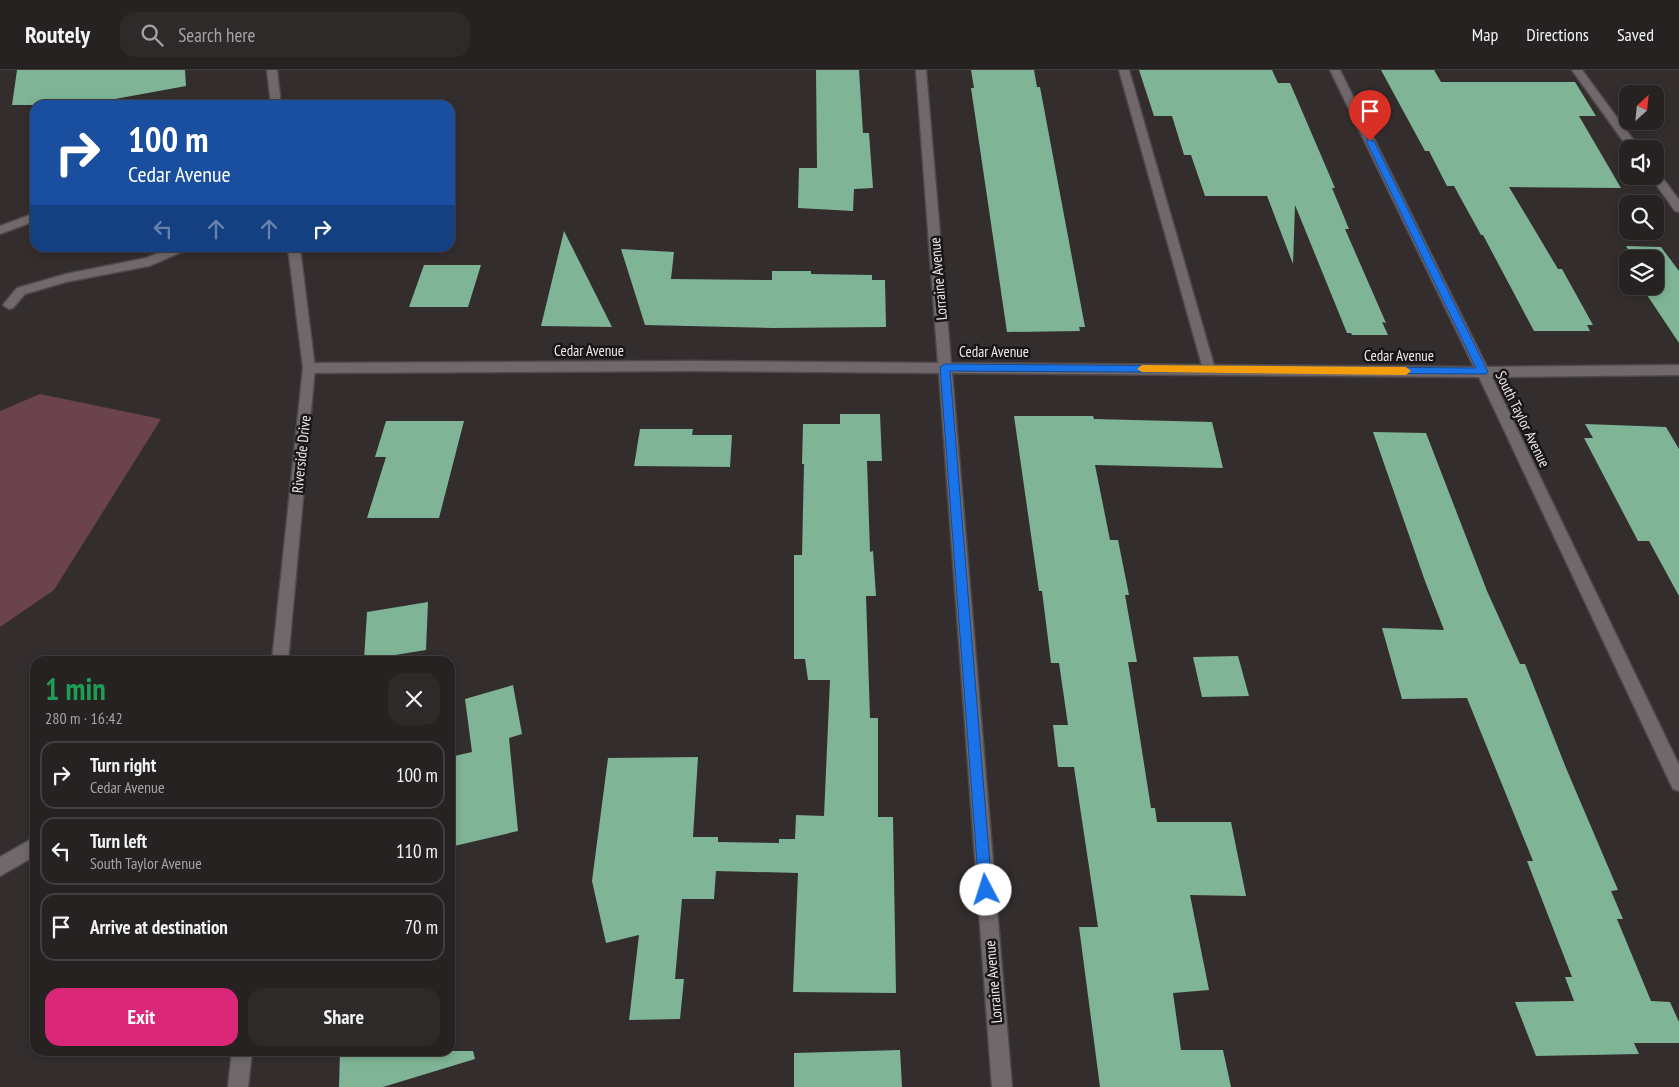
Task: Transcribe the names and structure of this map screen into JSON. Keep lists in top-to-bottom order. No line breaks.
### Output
{"streets":{"street":["Lorraine Avenue","Cedar Avenue","South Taylor Avenue","Riverside Drive"]},"crossings":[["Lorraine Avenue","Cedar Avenue"],["Cedar Avenue","South Taylor Avenue"],["Cedar Avenue","Riverside Drive"]],"north":"top right","page":{"header":"Routely","search":"Search here","nav":["Map","Directions","Saved"],"turn":["100 m","Cedar Avenue"],"heading":["1 min","280 m · 16:42"],"list":[{"name":"Turn right","note":"Cedar Avenue","value":"100 m"},{"name":"Turn left","note":"South Taylor Avenue","value":"110 m"},{"name":"Arrive at destination","value":"70 m"}],"buttons":["Exit","Share"]}}
